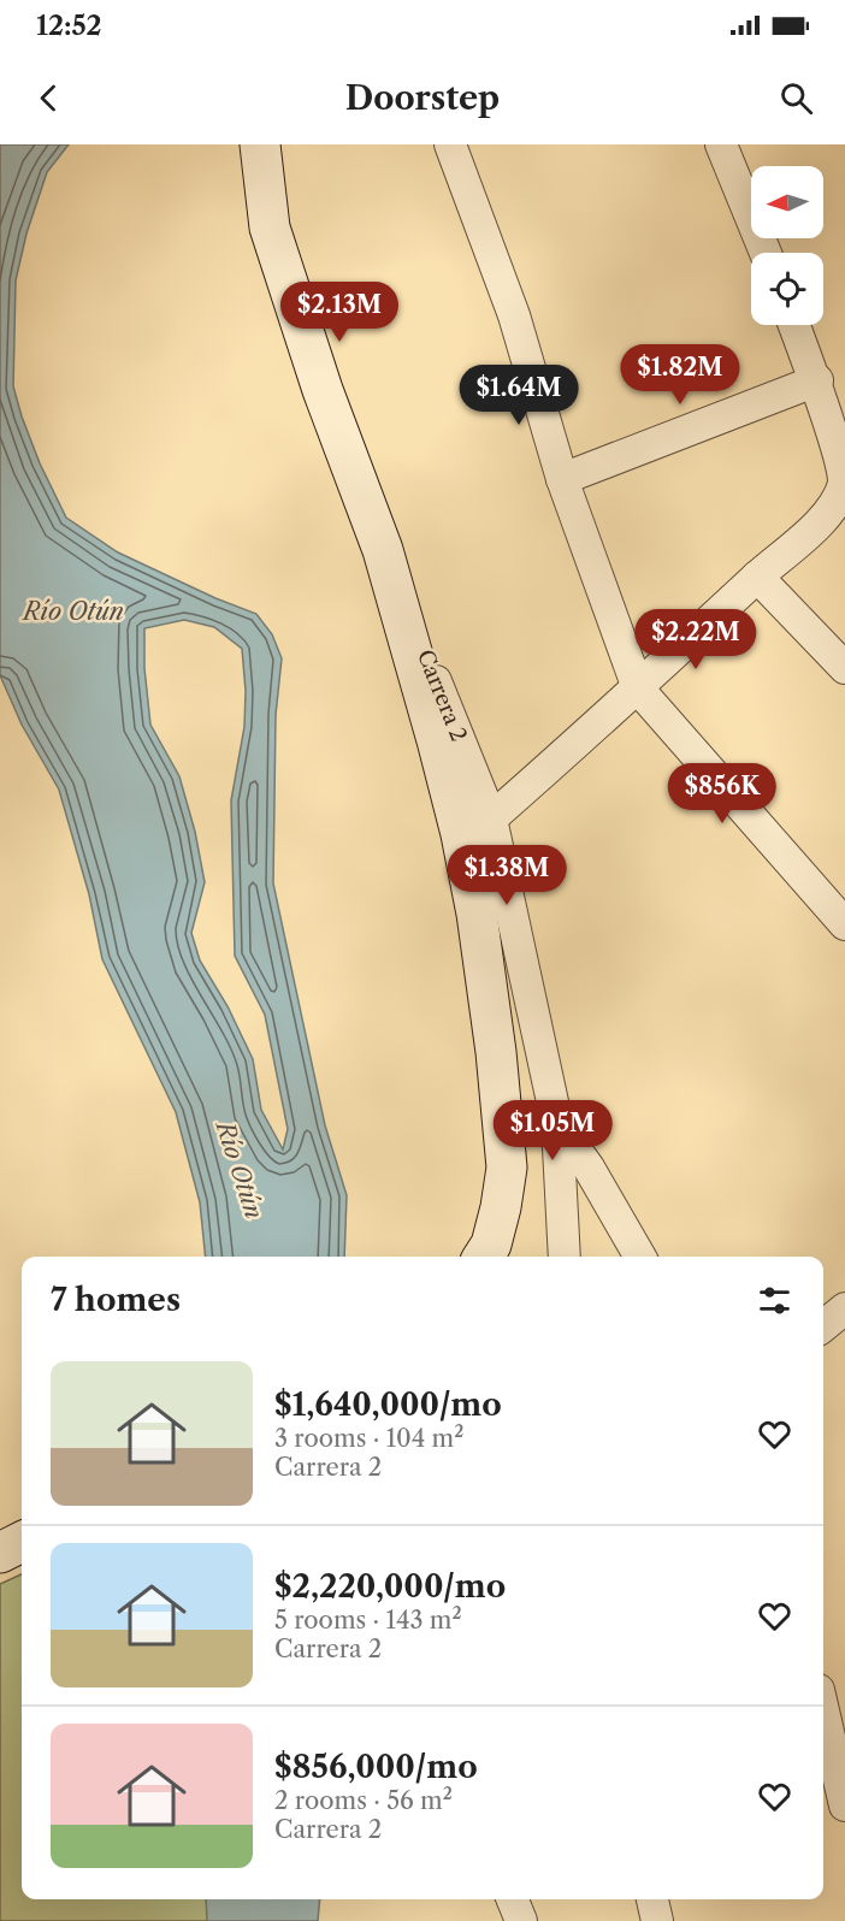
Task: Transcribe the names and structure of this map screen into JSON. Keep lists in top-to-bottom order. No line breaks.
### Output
{"streets":{"main road":["Carrera 2"]},"water":["Río Otún"],"north":"left","page":{"status":"12:52","header":"Doorstep","price":["$2.13M","$1.82M","$1.64M","$2.22M","$856K","$1.38M","$1.05M"],"heading":"7 homes","list":[{"name":"$1,640,000/mo","note":"3 rooms · 104 m² · Carrera 2"},{"name":"$2,220,000/mo","note":"5 rooms · 143 m² · Carrera 2"},{"name":"$856,000/mo","note":"2 rooms · 56 m² · Carrera 2"}]}}
